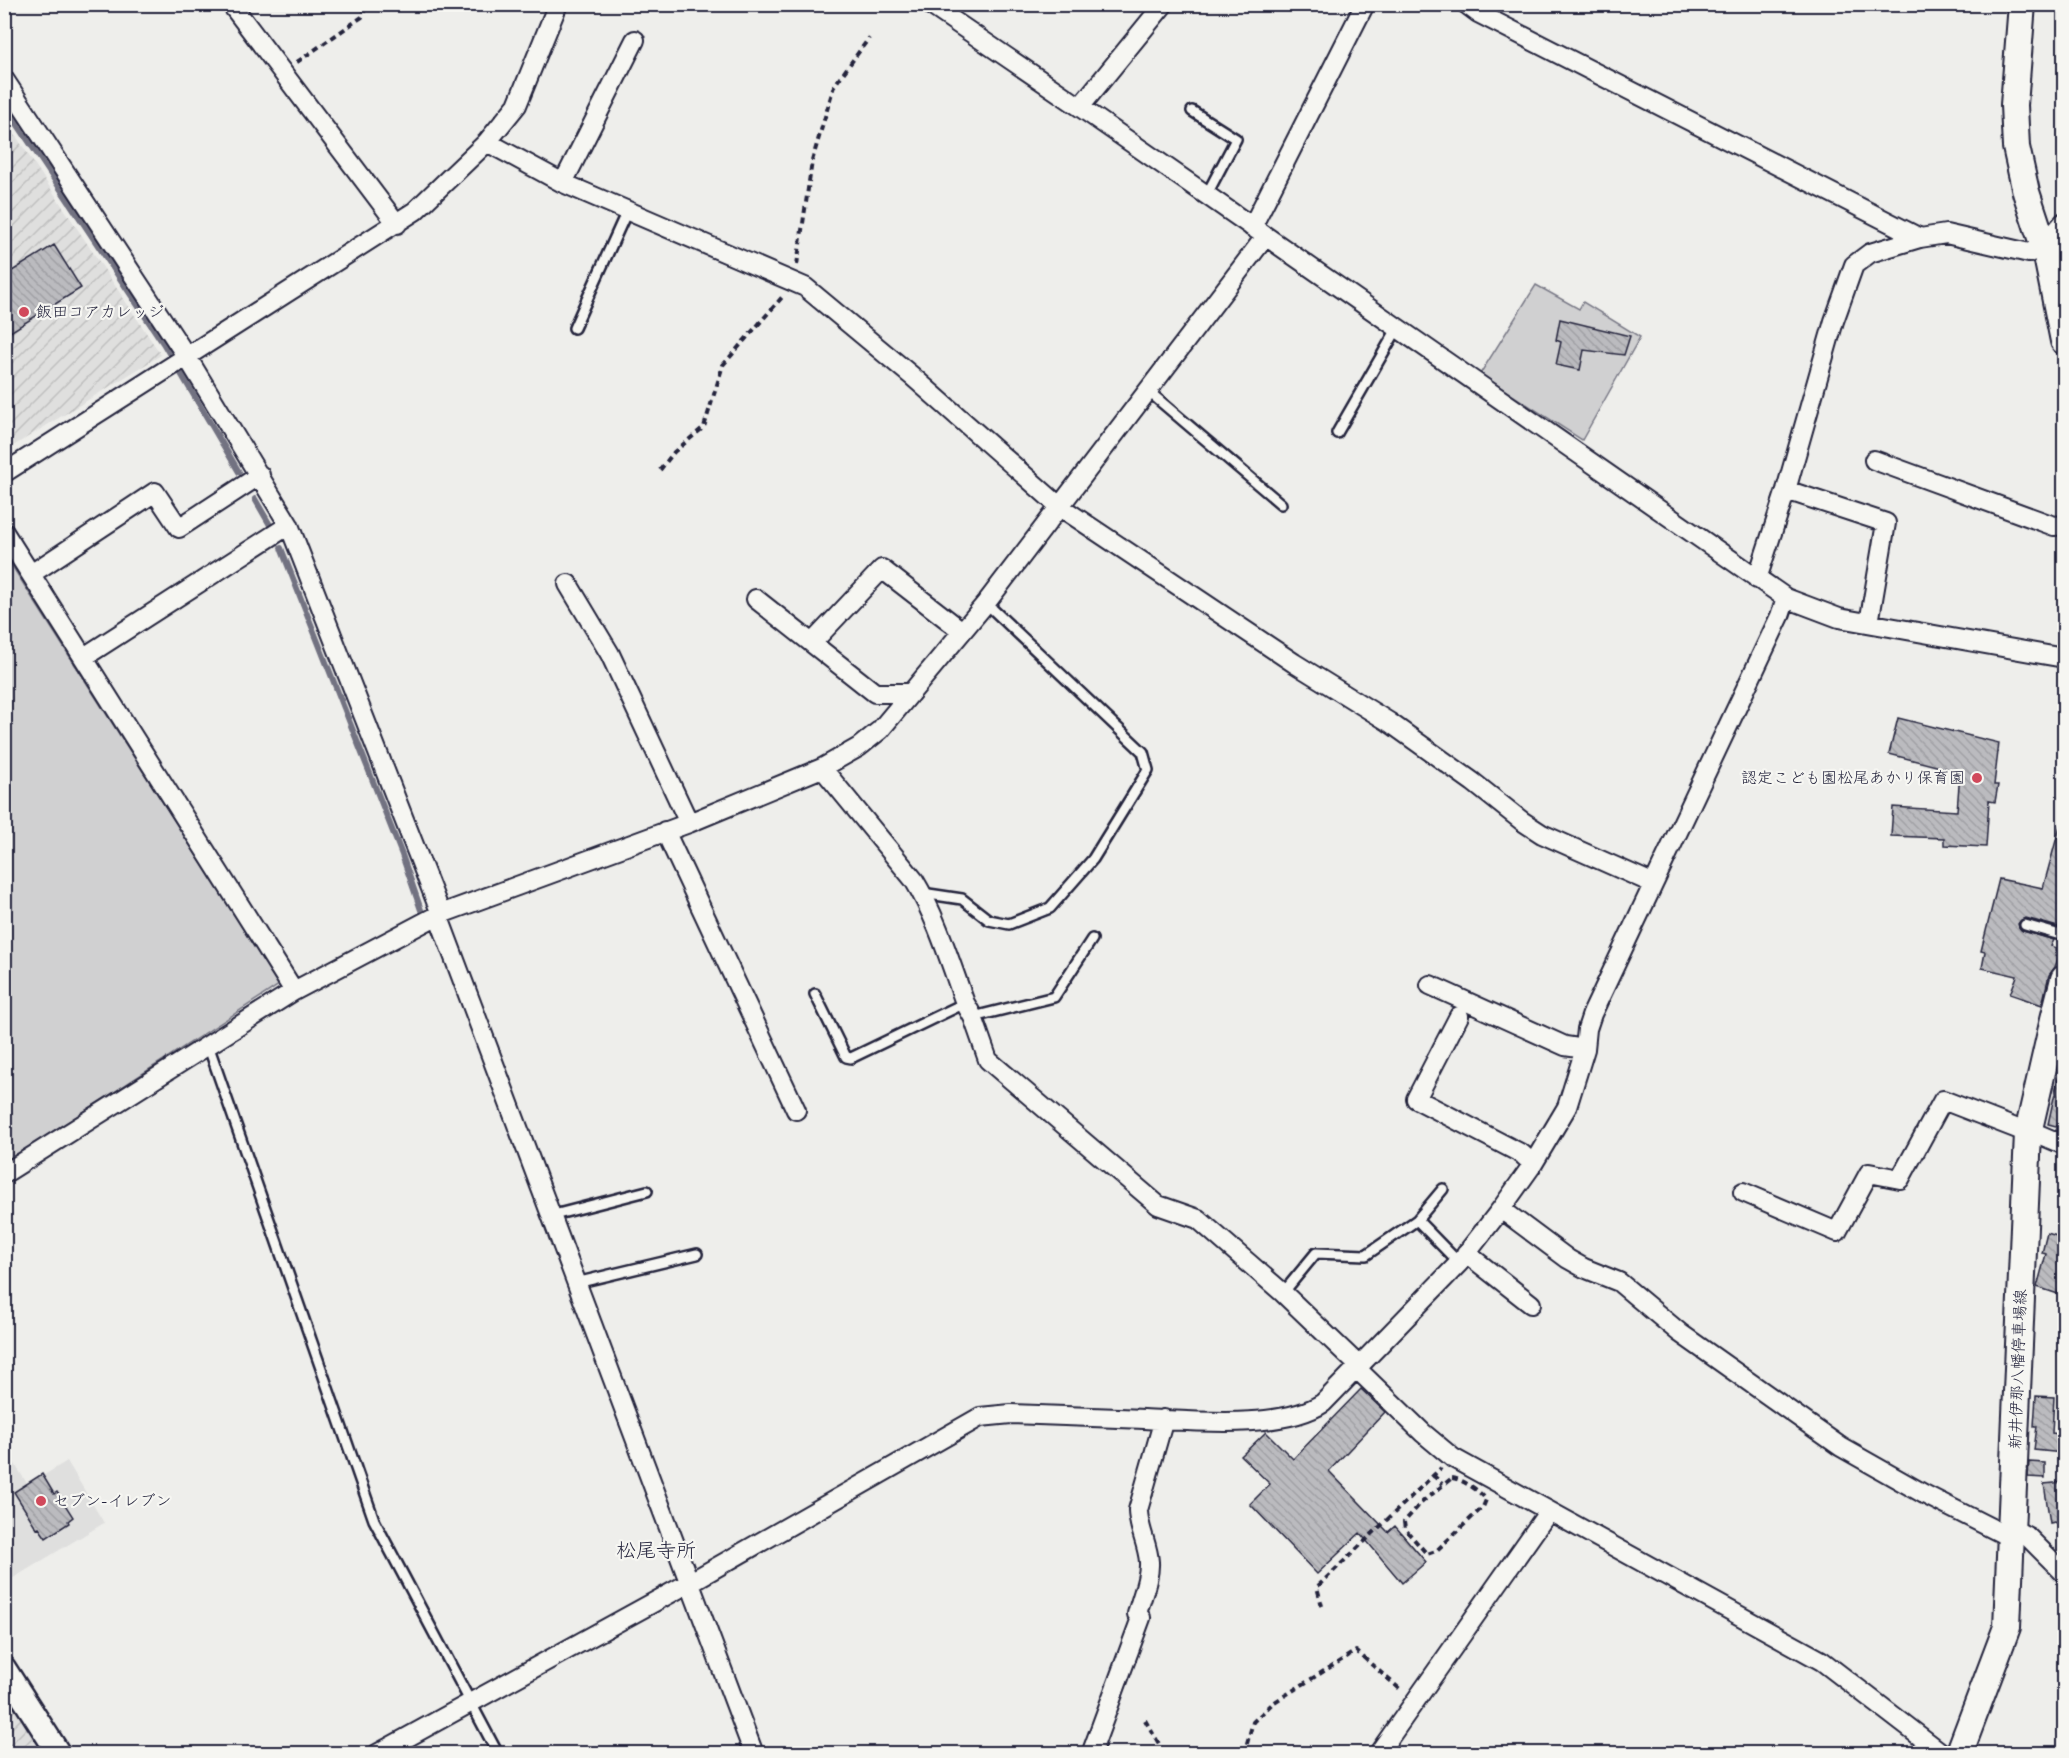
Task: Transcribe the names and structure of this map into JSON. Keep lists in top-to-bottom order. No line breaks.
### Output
{"streets":{"main road":["新井伊那八幡停車場線"]},"districts":["松尾寺所"],"places":["飯田コアカレッジ","認定こども園松尾あかり保育園","セブン-イレブン"]}
